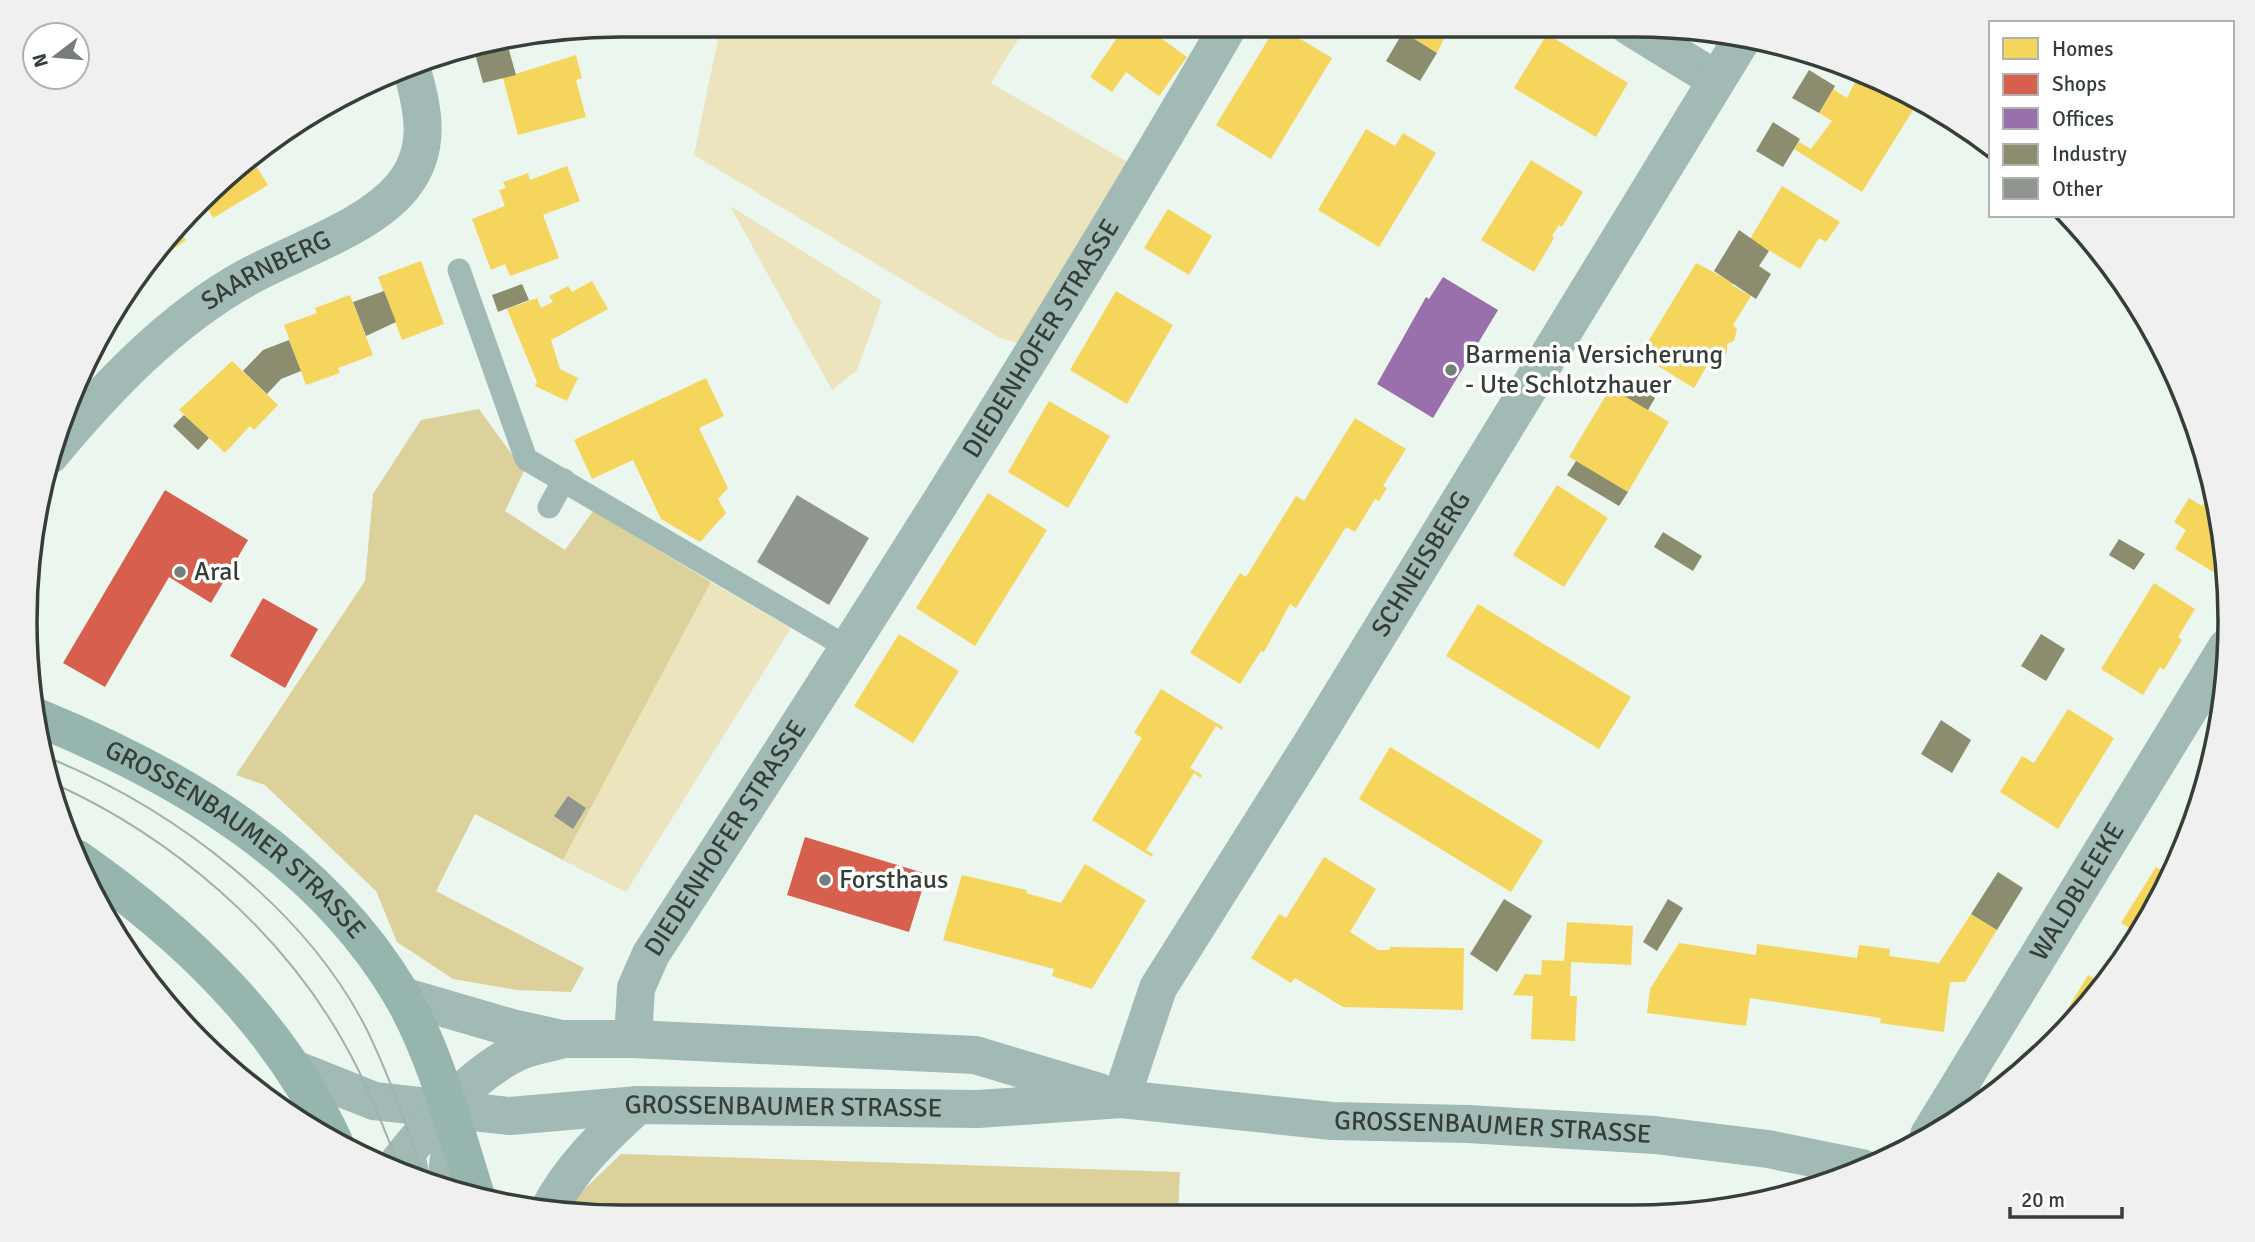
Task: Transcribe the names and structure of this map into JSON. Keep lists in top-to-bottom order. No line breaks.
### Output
{"streets":{"main road":["GROSSENBAUMER STRASSE"],"street":["SAARNBERG","DIEDENHOFER STRASSE","SCHNEISBERG","WALDBLEEKE"]},"crossings":[["DIEDENHOFER STRASSE","GROSSENBAUMER STRASSE"],["SCHNEISBERG","GROSSENBAUMER STRASSE"]],"places":["Barmenia Versicherung - Ute Schlotzhauer","Aral","Forsthaus"],"legend":["Homes","Shops","Offices","Industry","Other"],"scale_bar":"20 m","north":"left"}
